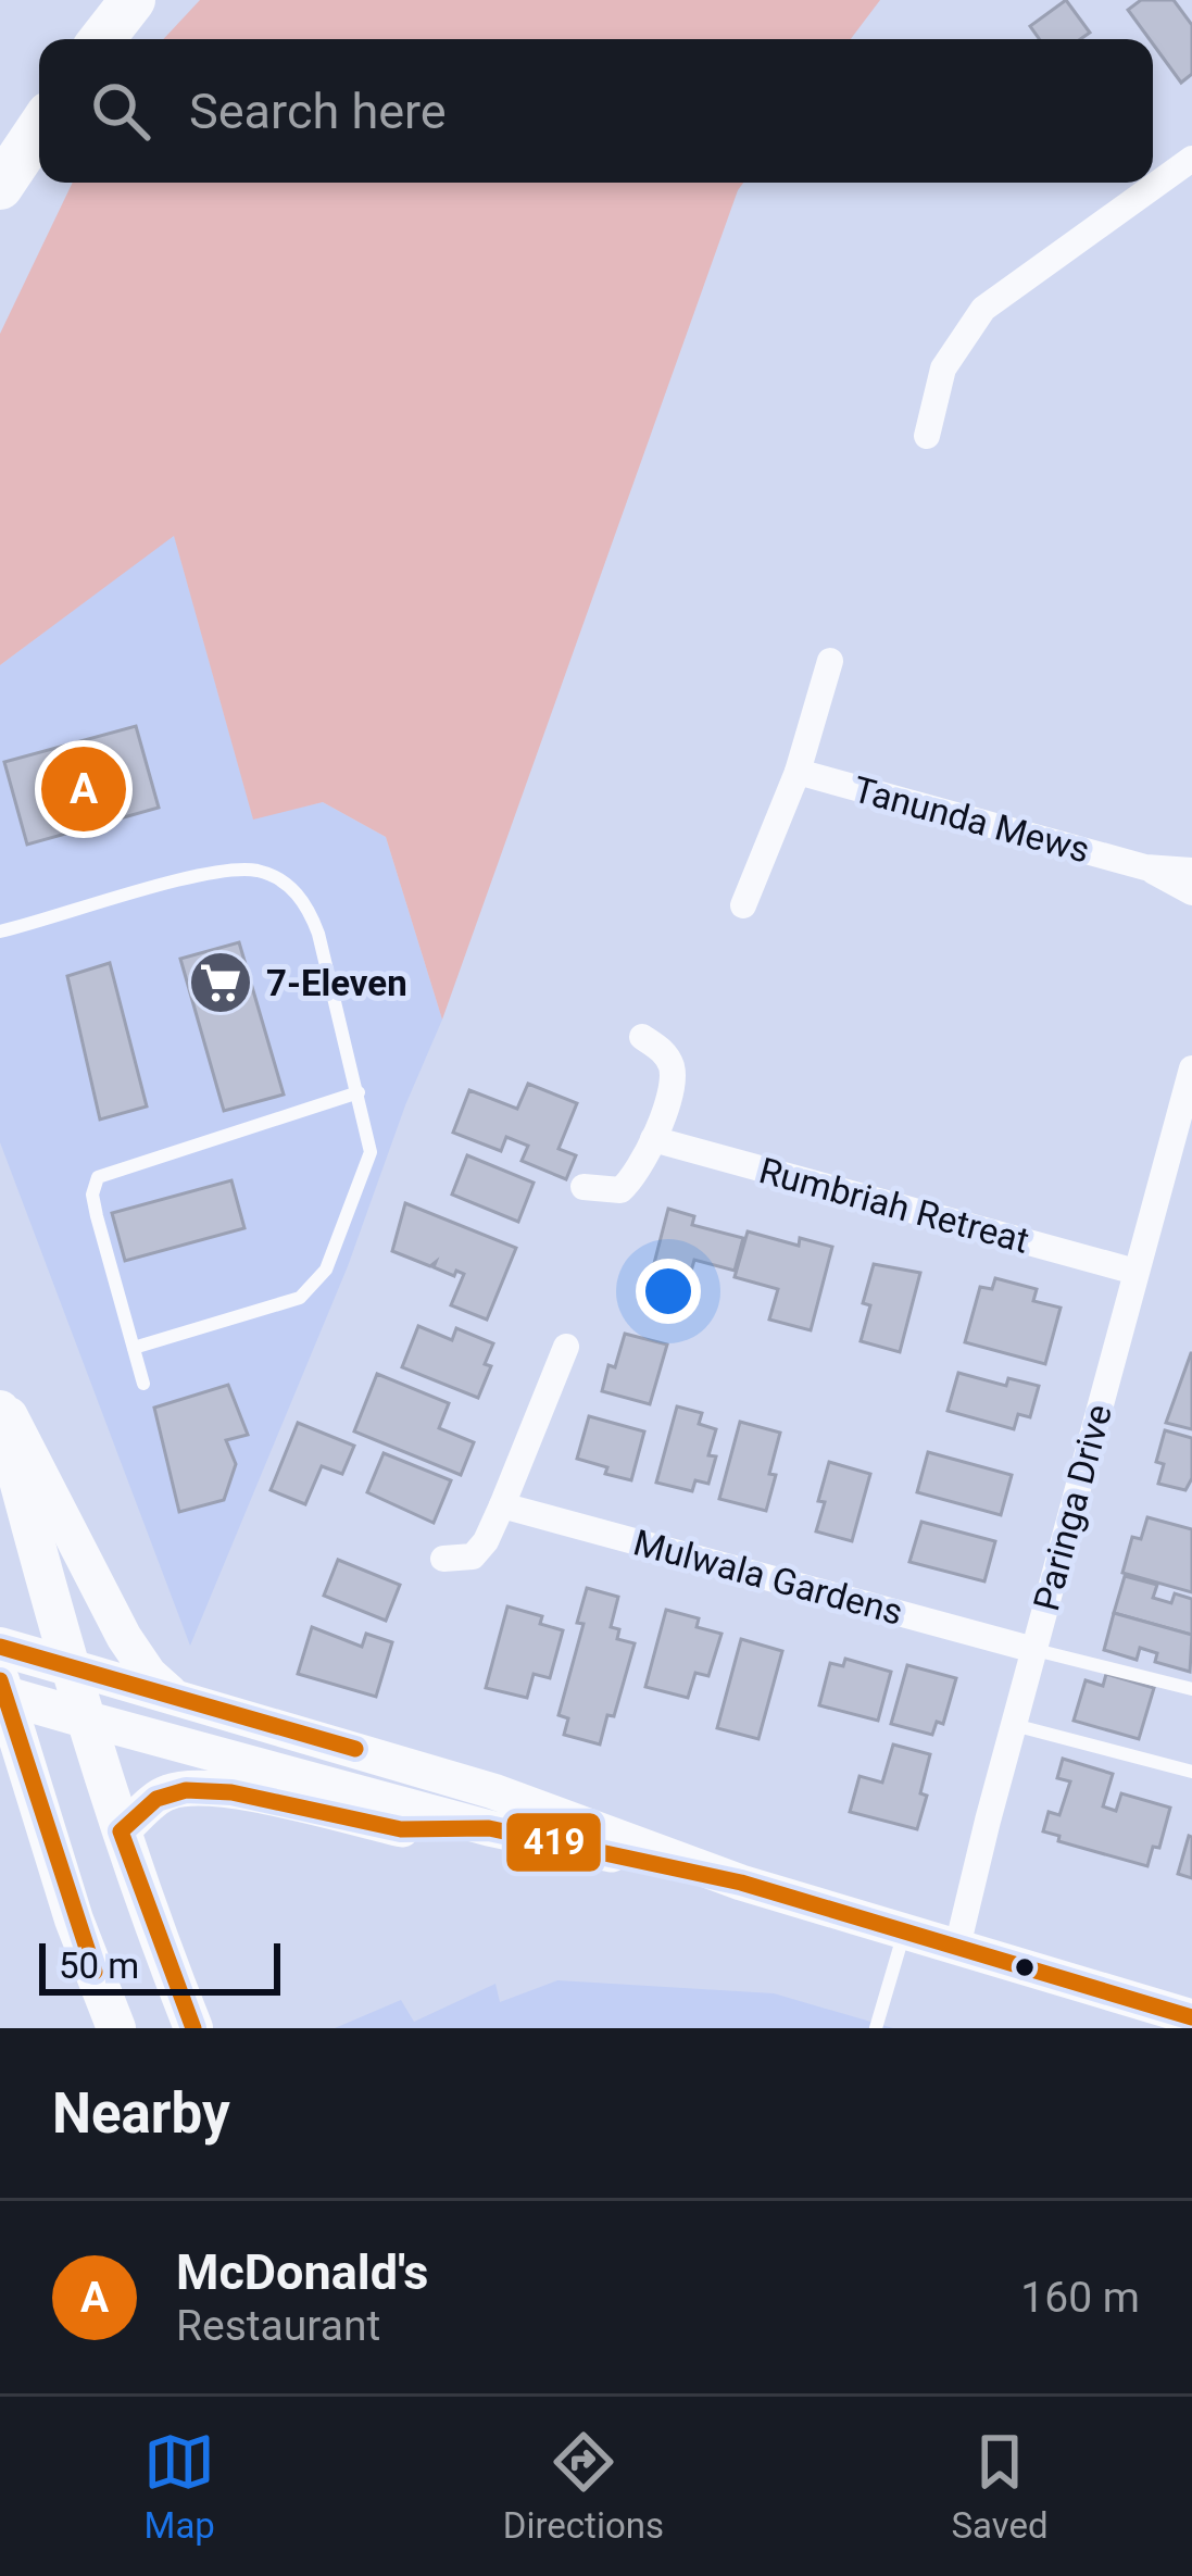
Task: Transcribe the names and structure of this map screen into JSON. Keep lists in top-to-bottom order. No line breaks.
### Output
{"streets":{"street":["Tanunda Mews","Rumbriah Retreat","Paringa Drive","Mulwala Gardens"]},"crossings":[["Rumbriah Retreat","Paringa Drive"],["Paringa Drive","Mulwala Gardens"]],"places":{"supermarket":["7-Eleven"]},"lines":["transit line 419"],"scale_bar":"50 m","page":{"search":"Search here","pins":"A","scale":"50 m","heading":"Nearby","list":[{"mark":"A","name":"McDonald's","note":"Restaurant","value":"160 m"}],"nav":["Map","Directions","Saved"]}}
